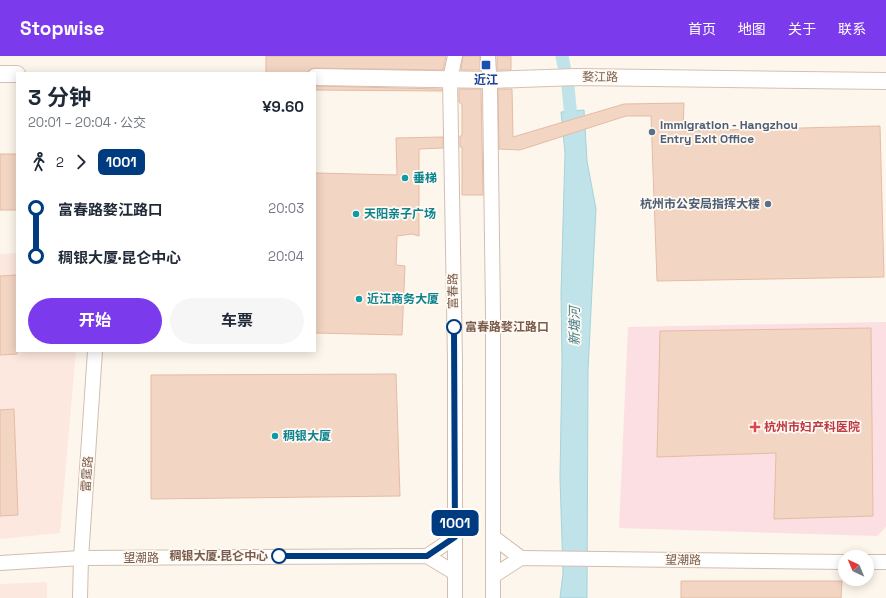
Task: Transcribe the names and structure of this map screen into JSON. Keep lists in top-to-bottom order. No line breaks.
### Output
{"streets":{"main road":["婺江路"],"street":["富春路","雷霆路","望潮路"]},"crossings":[["婺江路","富春路"],["雷霆路","望潮路"]],"water":["新塘河"],"places":{"transit":["近江"],"other":["Immigration - Hangzhou Entry Exit Office","垂梯","杭州市公安局指挥大楼","天阳亲子广场","近江商务大厦","富春路婺江路口","稠银大厦","稠银大厦·昆仑中心"],"health":["杭州市妇产科医院"]},"lines":["bus line 1001"],"north":"top left","page":{"header":"Stopwise","nav":["首页","地图","关于","联系"],"on_map":"1001","heading":["3 分钟","20:01 – 20:04 · 公交","¥9.60"],"legs":["2","1001"],"list":[{"name":"富春路婺江路口","value":"20:03"},{"name":"稠银大厦·昆仑中心","value":"20:04"}],"buttons":["开始","车票"]}}
